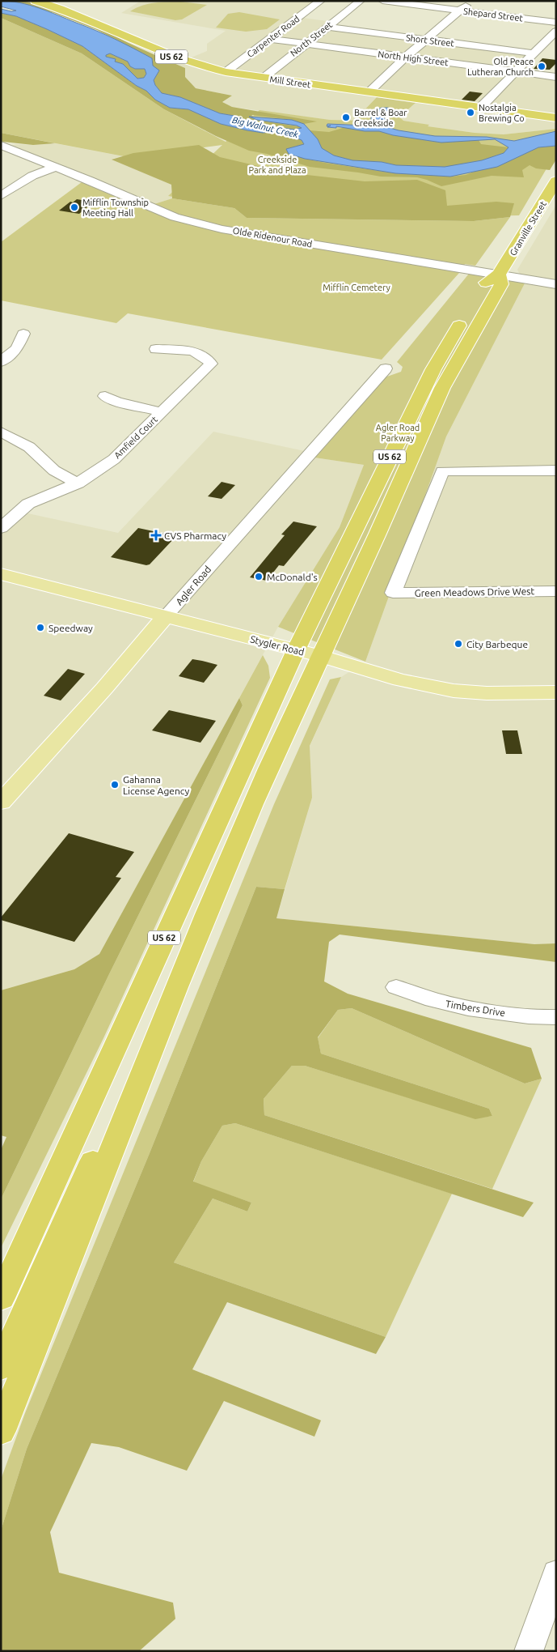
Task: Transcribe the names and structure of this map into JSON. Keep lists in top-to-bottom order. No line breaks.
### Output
{"streets":{"highway":["US 62","Mill Street","Granville Street"],"main road":["Agler Road","Stygler Road"],"street":["Shepard Street","Carpenter Road","North Street","Short Street","North High Street","Olde Ridenour Road","Amfield Court","Green Meadows Drive West","Timbers Drive"]},"crossings":[["Carpenter Road","North High Street"],["Carpenter Road","Mill Street"],["North Street","Short Street"],["North Street","North High Street"],["North Street","Mill Street"],["US 62","Granville Street"],["US 62","Olde Ridenour Road"],["US 62","Stygler Road"],["Granville Street","Olde Ridenour Road"],["Agler Road","Stygler Road"]],"water":["Big Walnut Creek"],"parks":["Creekside Park and Plaza","Mifflin Cemetery","Agler Road Parkway"],"places":{"other":["Old Peace Lutheran Church","Nostalgia Brewing Co","Barrel & Boar Creekside","Mifflin Township Meeting Hall","McDonald's","Speedway","City Barbeque","Gahanna License Agency"],"health":["CVS Pharmacy"]}}
